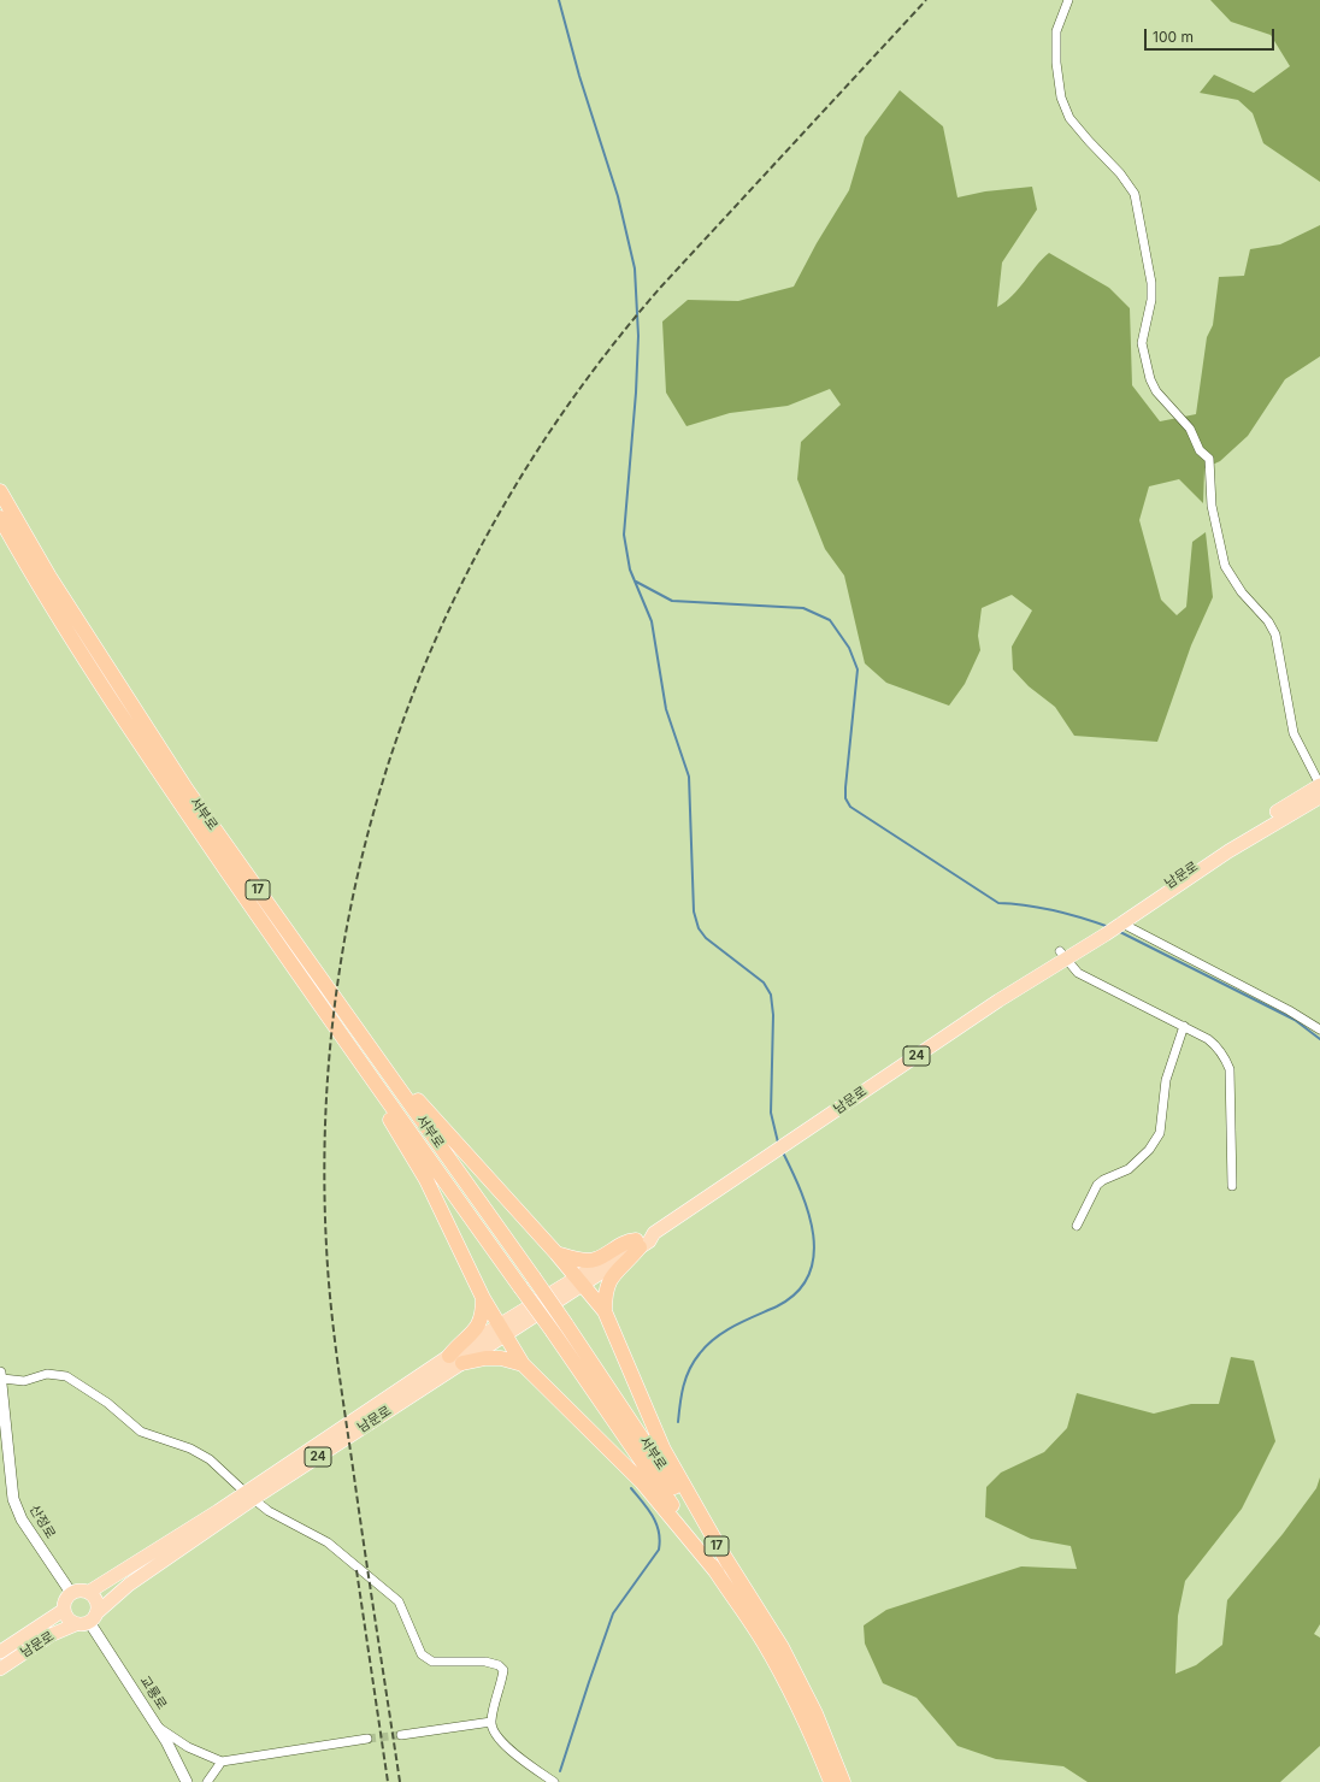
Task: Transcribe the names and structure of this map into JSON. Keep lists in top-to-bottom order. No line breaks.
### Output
{"streets":{"highway":["서부로","17"],"main road":["남문로","24"],"street":["산정로","교룡로"]},"crossings":[["남문로","산정로"],["남문로","교룡로"],["산정로","교룡로"]],"scale_bar":"100 m"}
